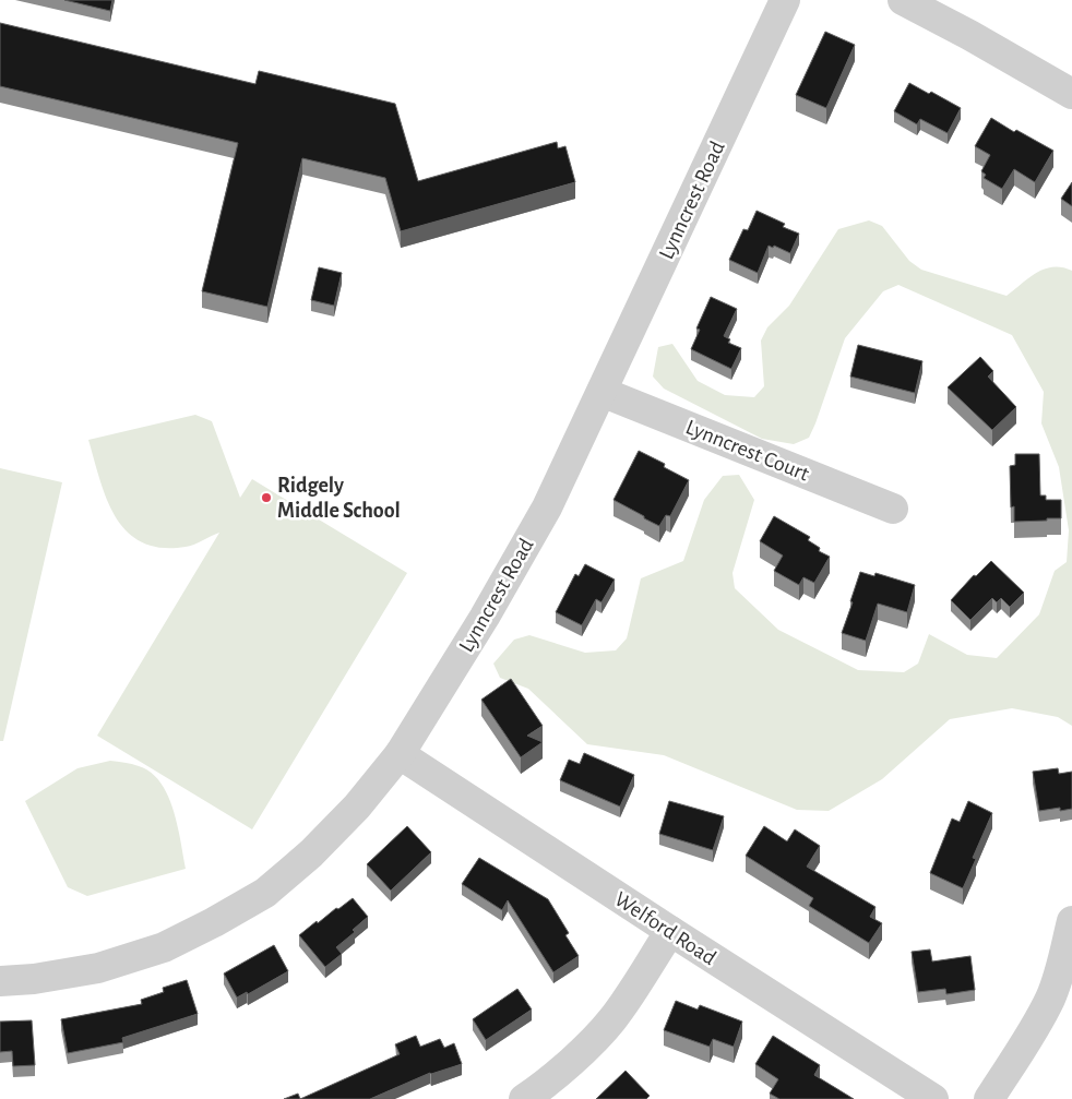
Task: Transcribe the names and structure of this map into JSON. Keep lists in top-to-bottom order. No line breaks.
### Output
{"streets":{"street":["Lynncrest Road","Lynncrest Court","Welford Road"]},"crossings":[["Lynncrest Road","Lynncrest Court"],["Lynncrest Road","Welford Road"]],"places":["Ridgely Middle School"]}
